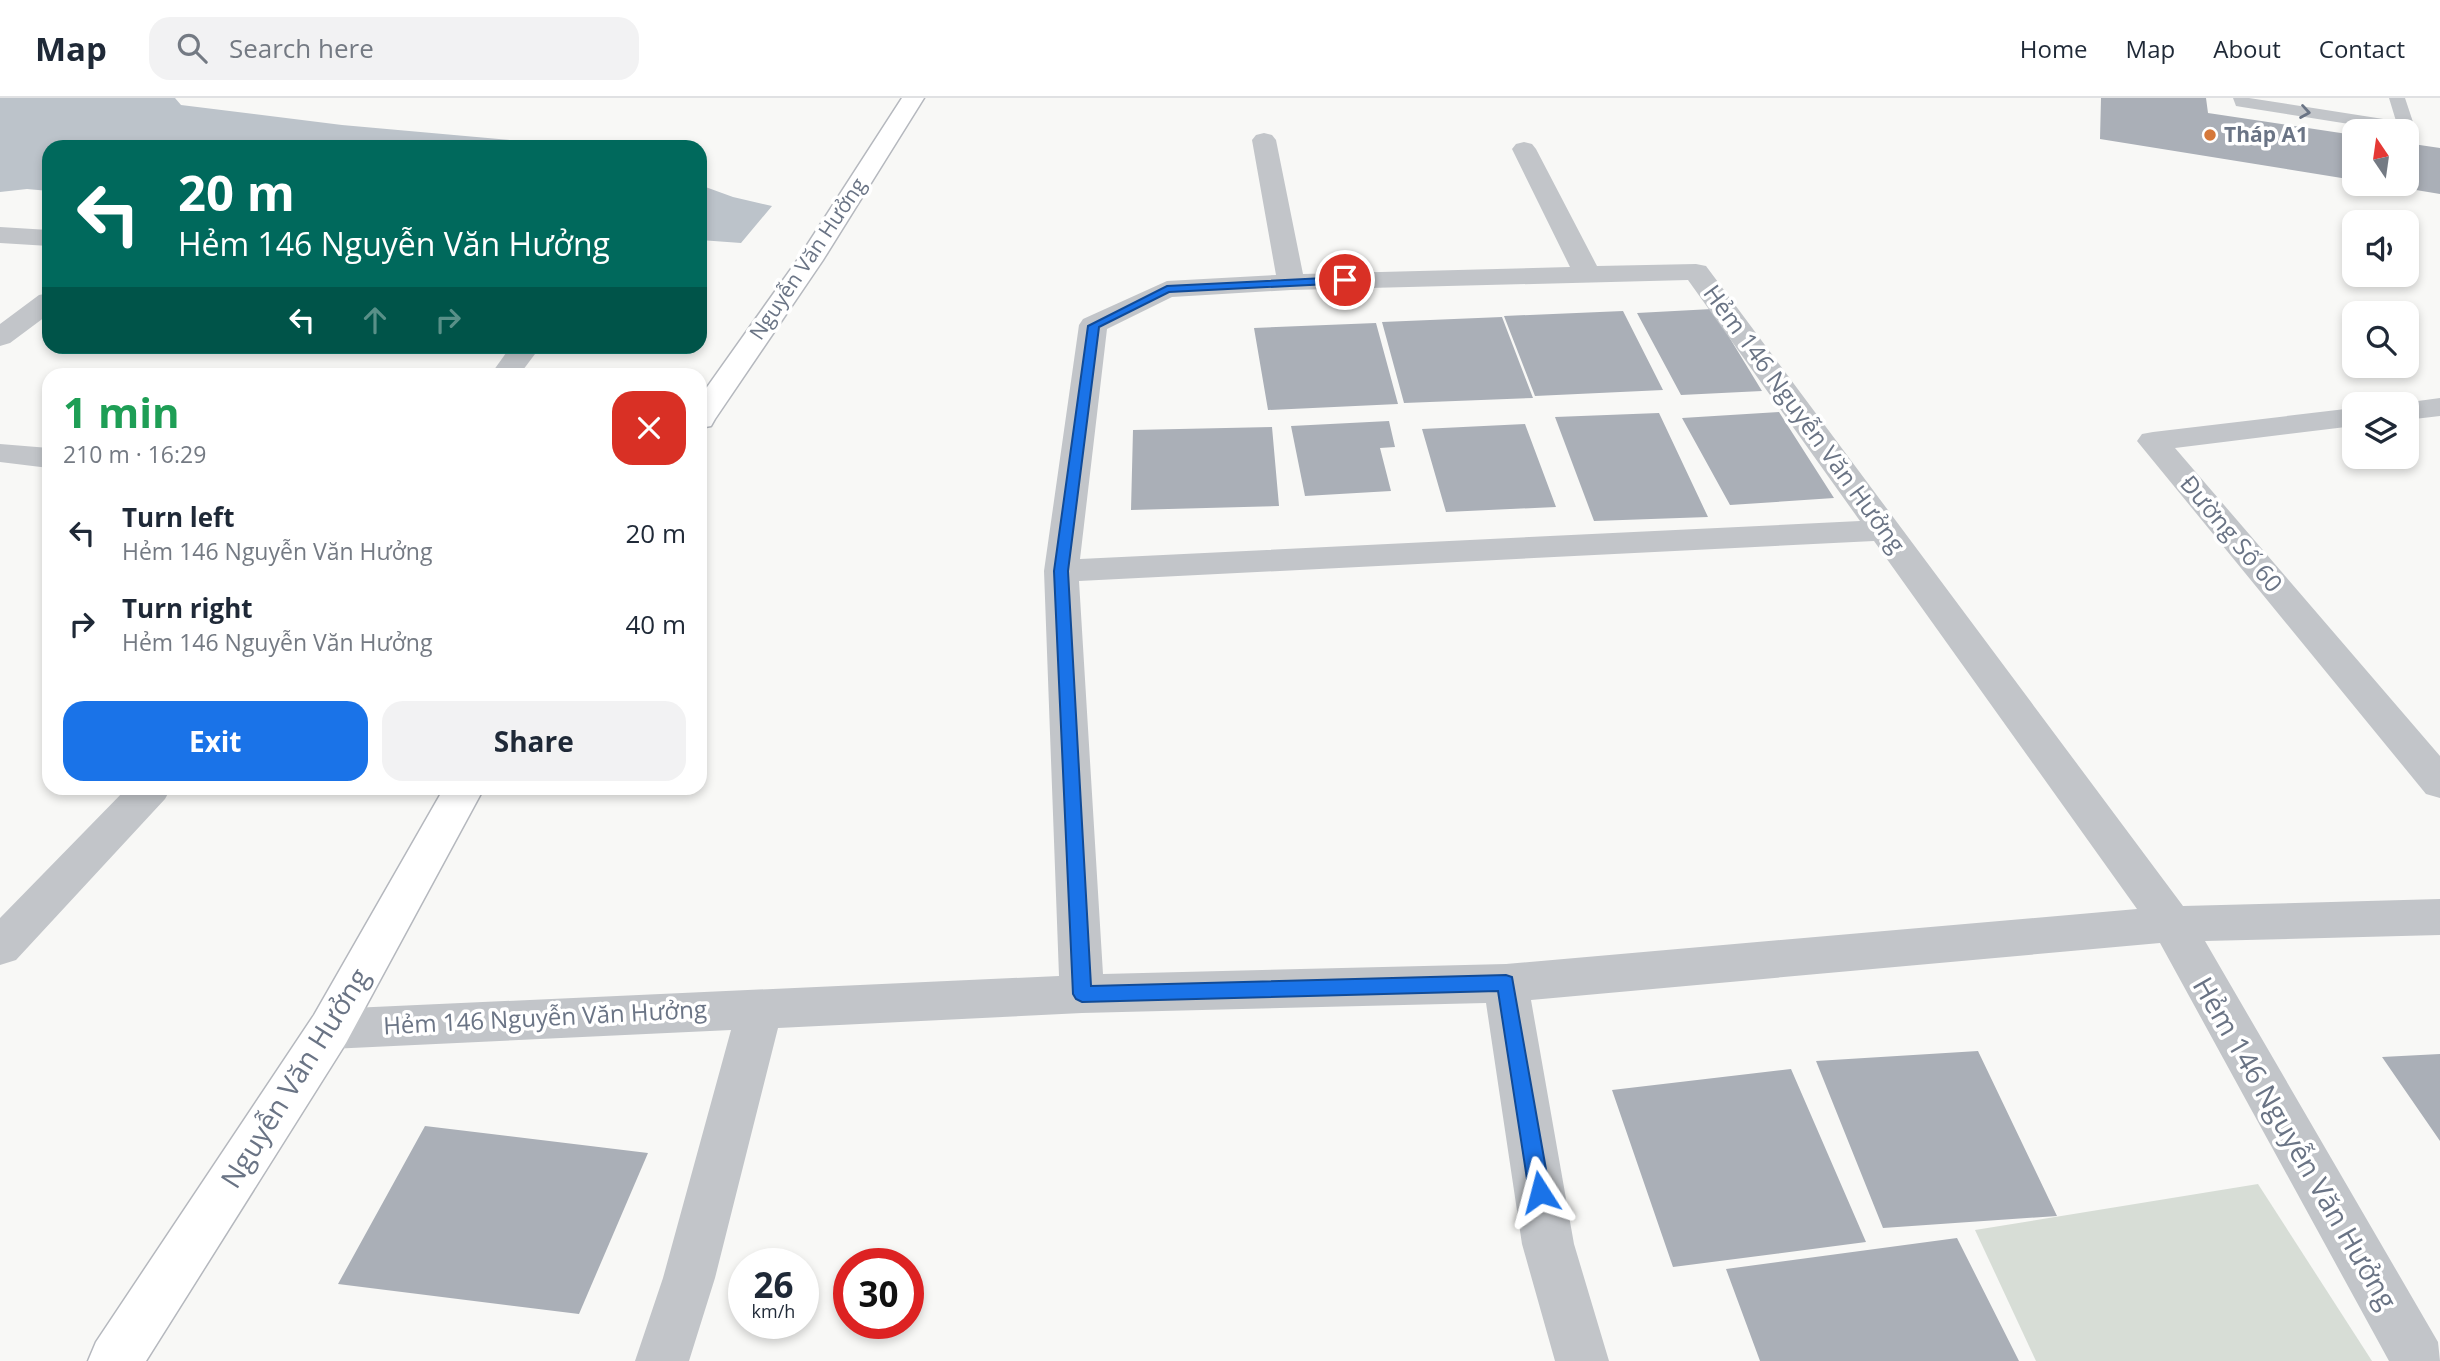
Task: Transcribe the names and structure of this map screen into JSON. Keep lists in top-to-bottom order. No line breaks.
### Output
{"streets":{"main road":["Nguyễn Văn Hưởng"],"street":["Hẻm 146 Nguyễn Văn Hưởng","Đường Số 60"]},"crossings":[["Nguyễn Văn Hưởng","Hẻm 146 Nguyễn Văn Hưởng"]],"places":["Tháp A1"],"north":"top","page":{"header":"Map","search":"Search here","nav":["Home","Map","About","Contact"],"turn":["20 m","Hẻm 146 Nguyễn Văn Hưởng"],"heading":["1 min","210 m · 16:29"],"list":[{"name":"Turn left","note":"Hẻm 146 Nguyễn Văn Hưởng","value":"20 m"},{"name":"Turn right","note":"Hẻm 146 Nguyễn Văn Hưởng","value":"40 m"}],"buttons":["Exit","Share"],"speed":"26 km/h","limit":"30"}}
